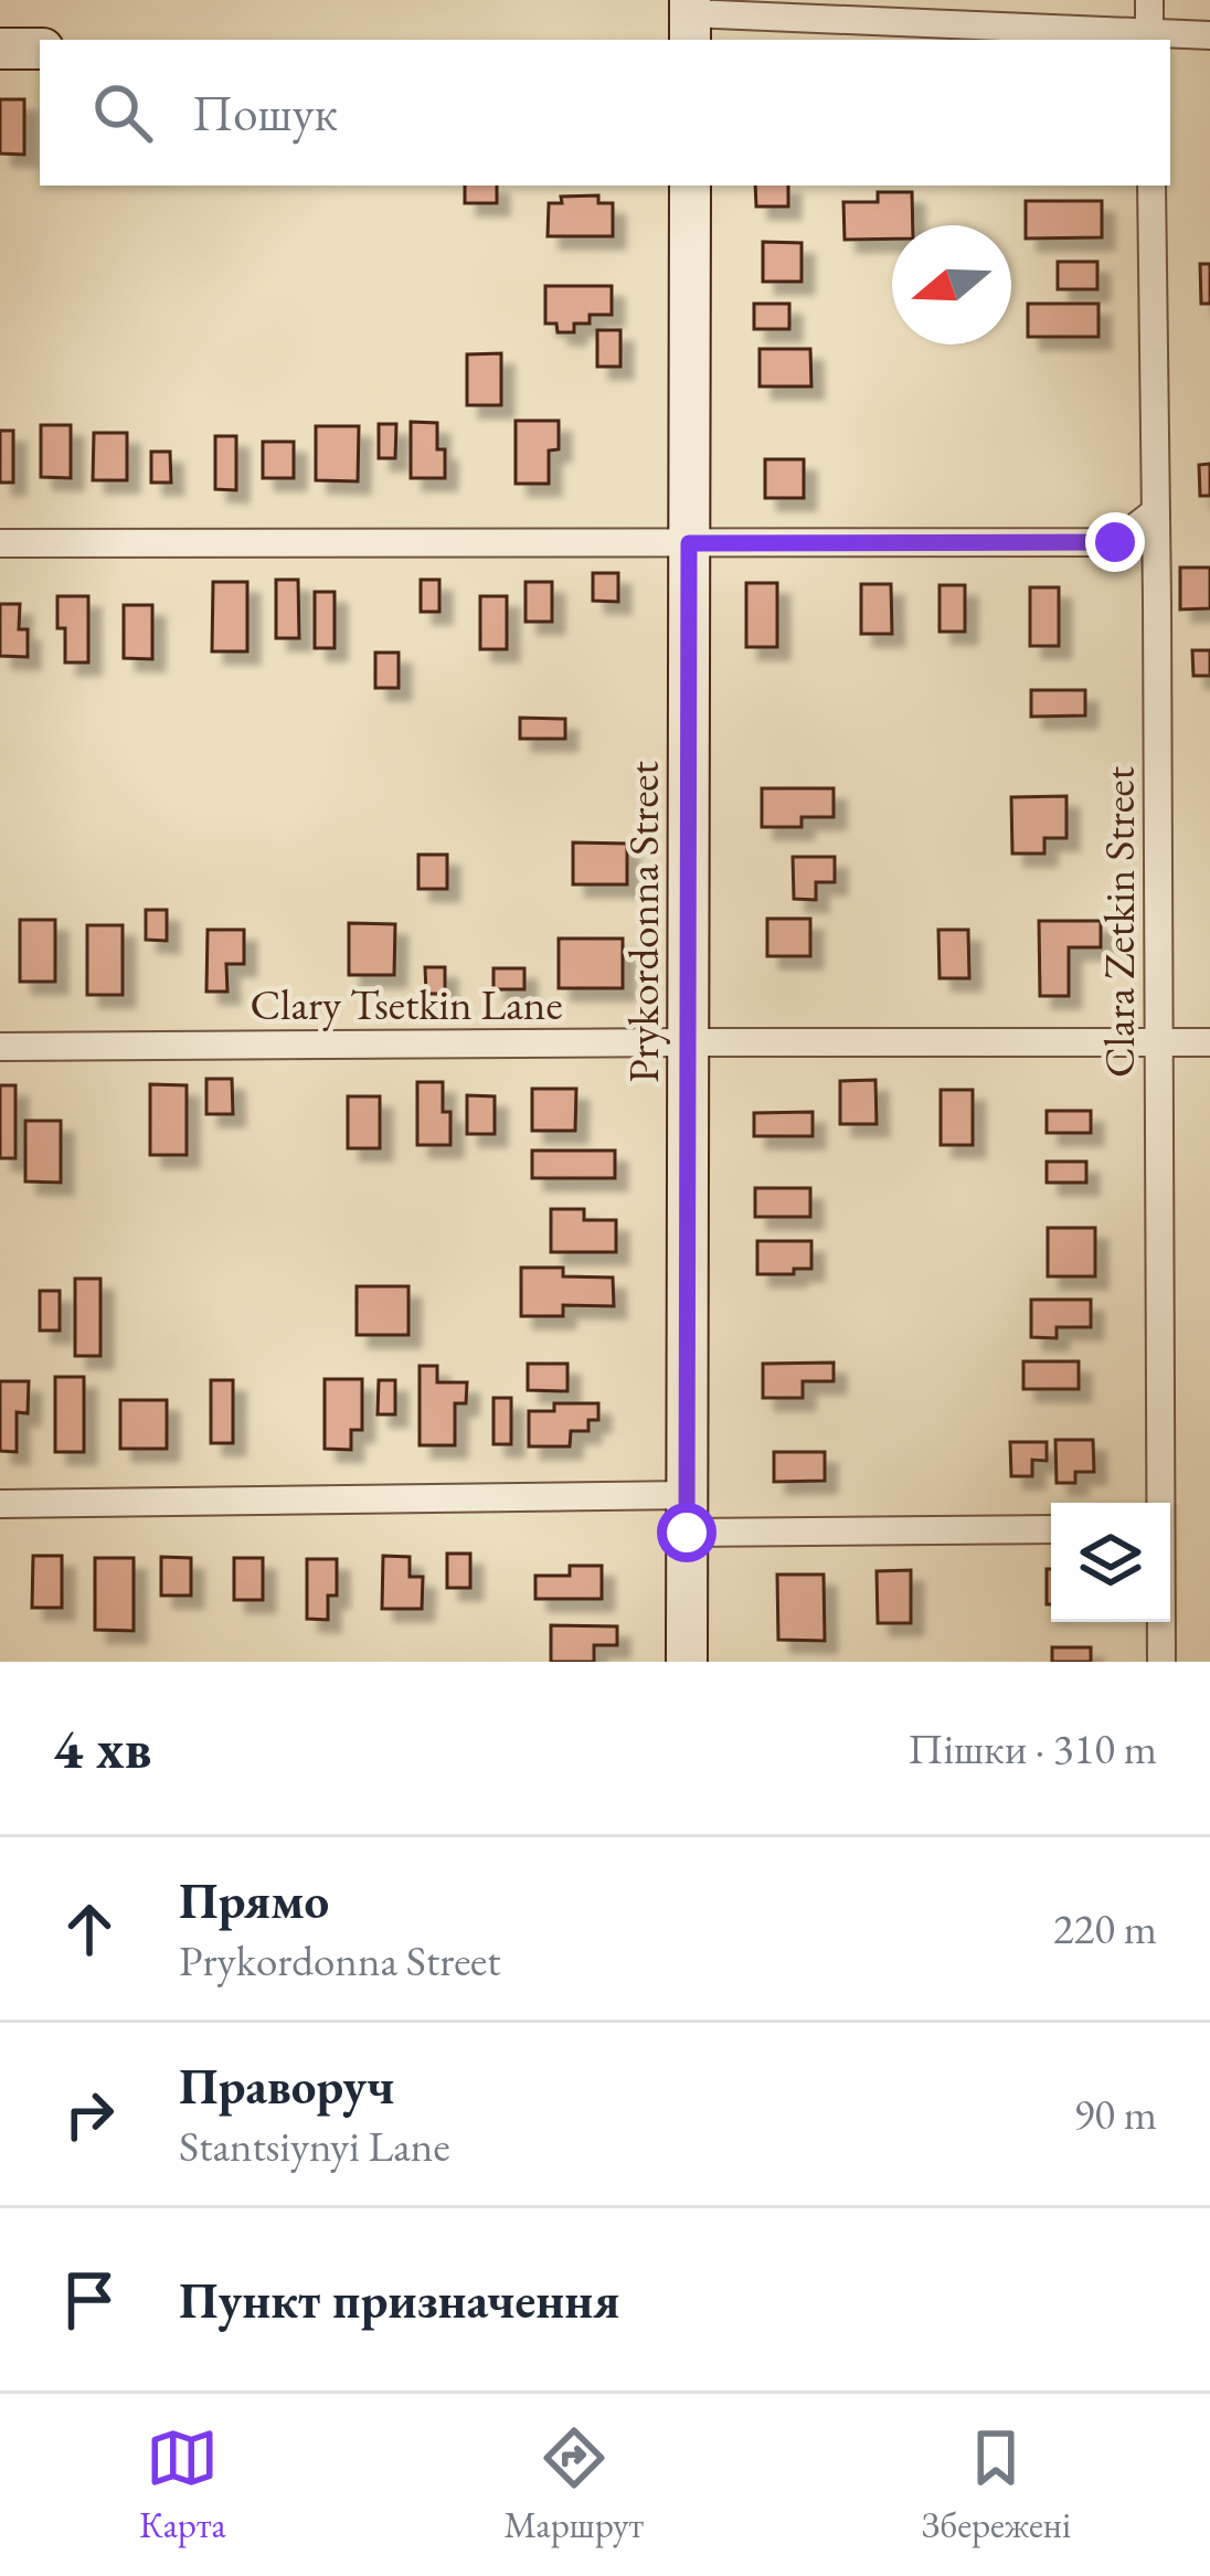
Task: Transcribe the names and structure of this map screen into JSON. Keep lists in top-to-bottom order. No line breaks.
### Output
{"streets":{"street":["Prykordonna Street","Clara Zetkin Street","Clary Tsetkin Lane"]},"crossings":[["Prykordonna Street","Clary Tsetkin Lane"],["Clara Zetkin Street","Clary Tsetkin Lane"]],"north":"left","page":{"search":"Пошук","heading":["4 хв","Пішки · 310 m"],"list":[["Прямо","Prykordonna Street","220 m"],["Праворуч","Stantsiynyi Lane","90 m"],"Пункт призначення"],"nav":["Карта","Маршрут","Збережені"]}}
